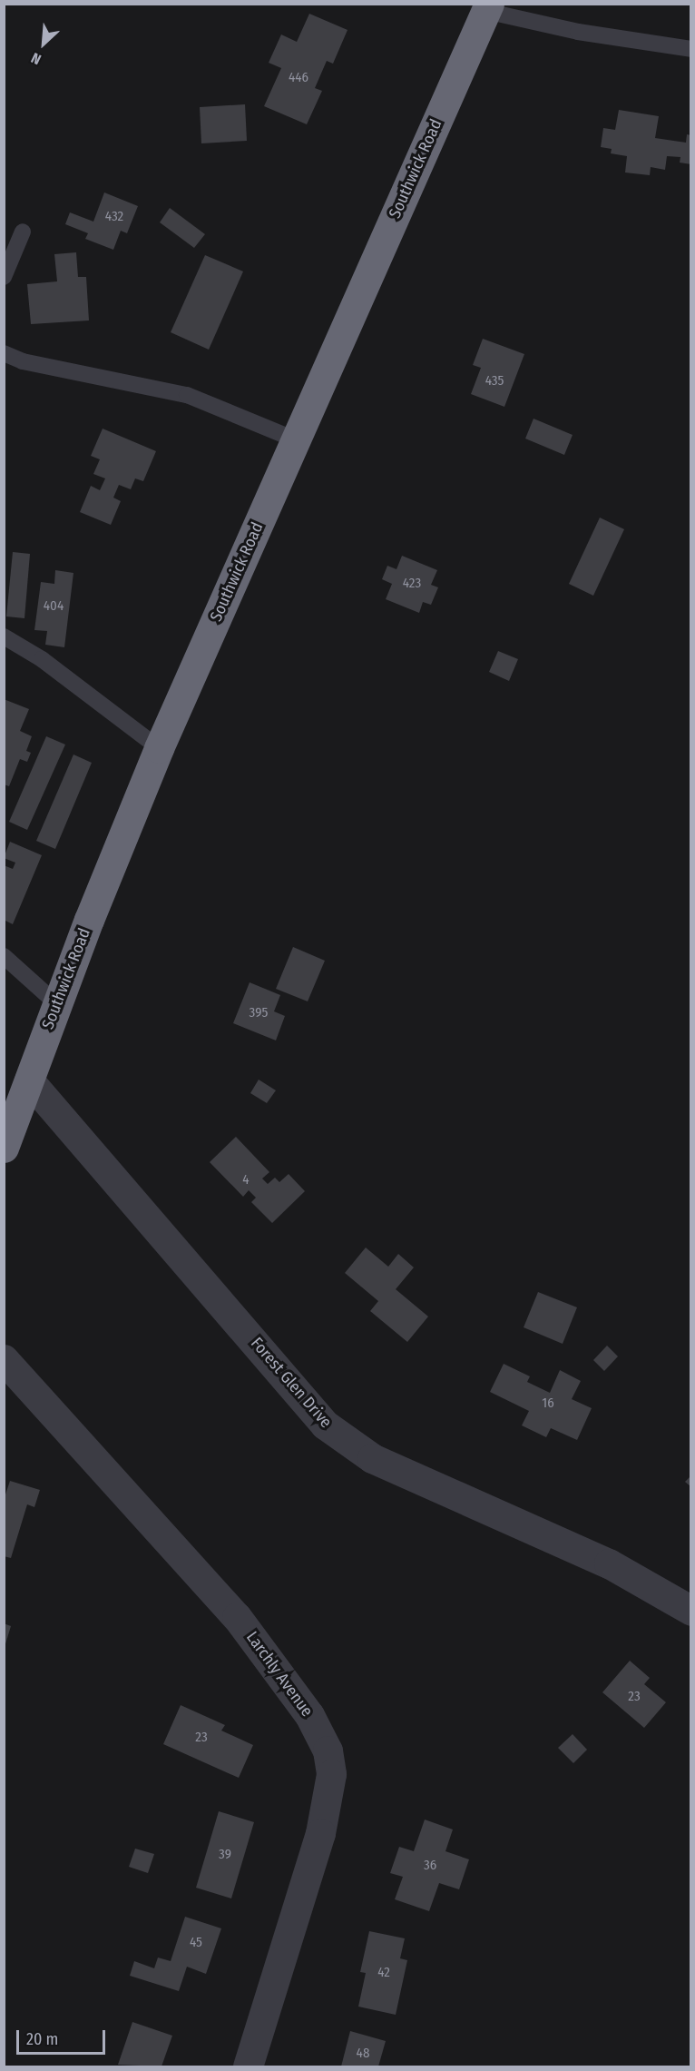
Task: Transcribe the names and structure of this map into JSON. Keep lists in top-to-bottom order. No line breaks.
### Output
{"streets":{"highway":["Southwick Road"],"street":["Forest Glen Drive","Larchly Avenue"]},"crossings":[["Southwick Road","Forest Glen Drive"]],"house_numbers":["446","432","435","423","404","395","4","16","23","23","39","36","45","42","48"],"scale_bar":"20 m","north":"bottom left"}
